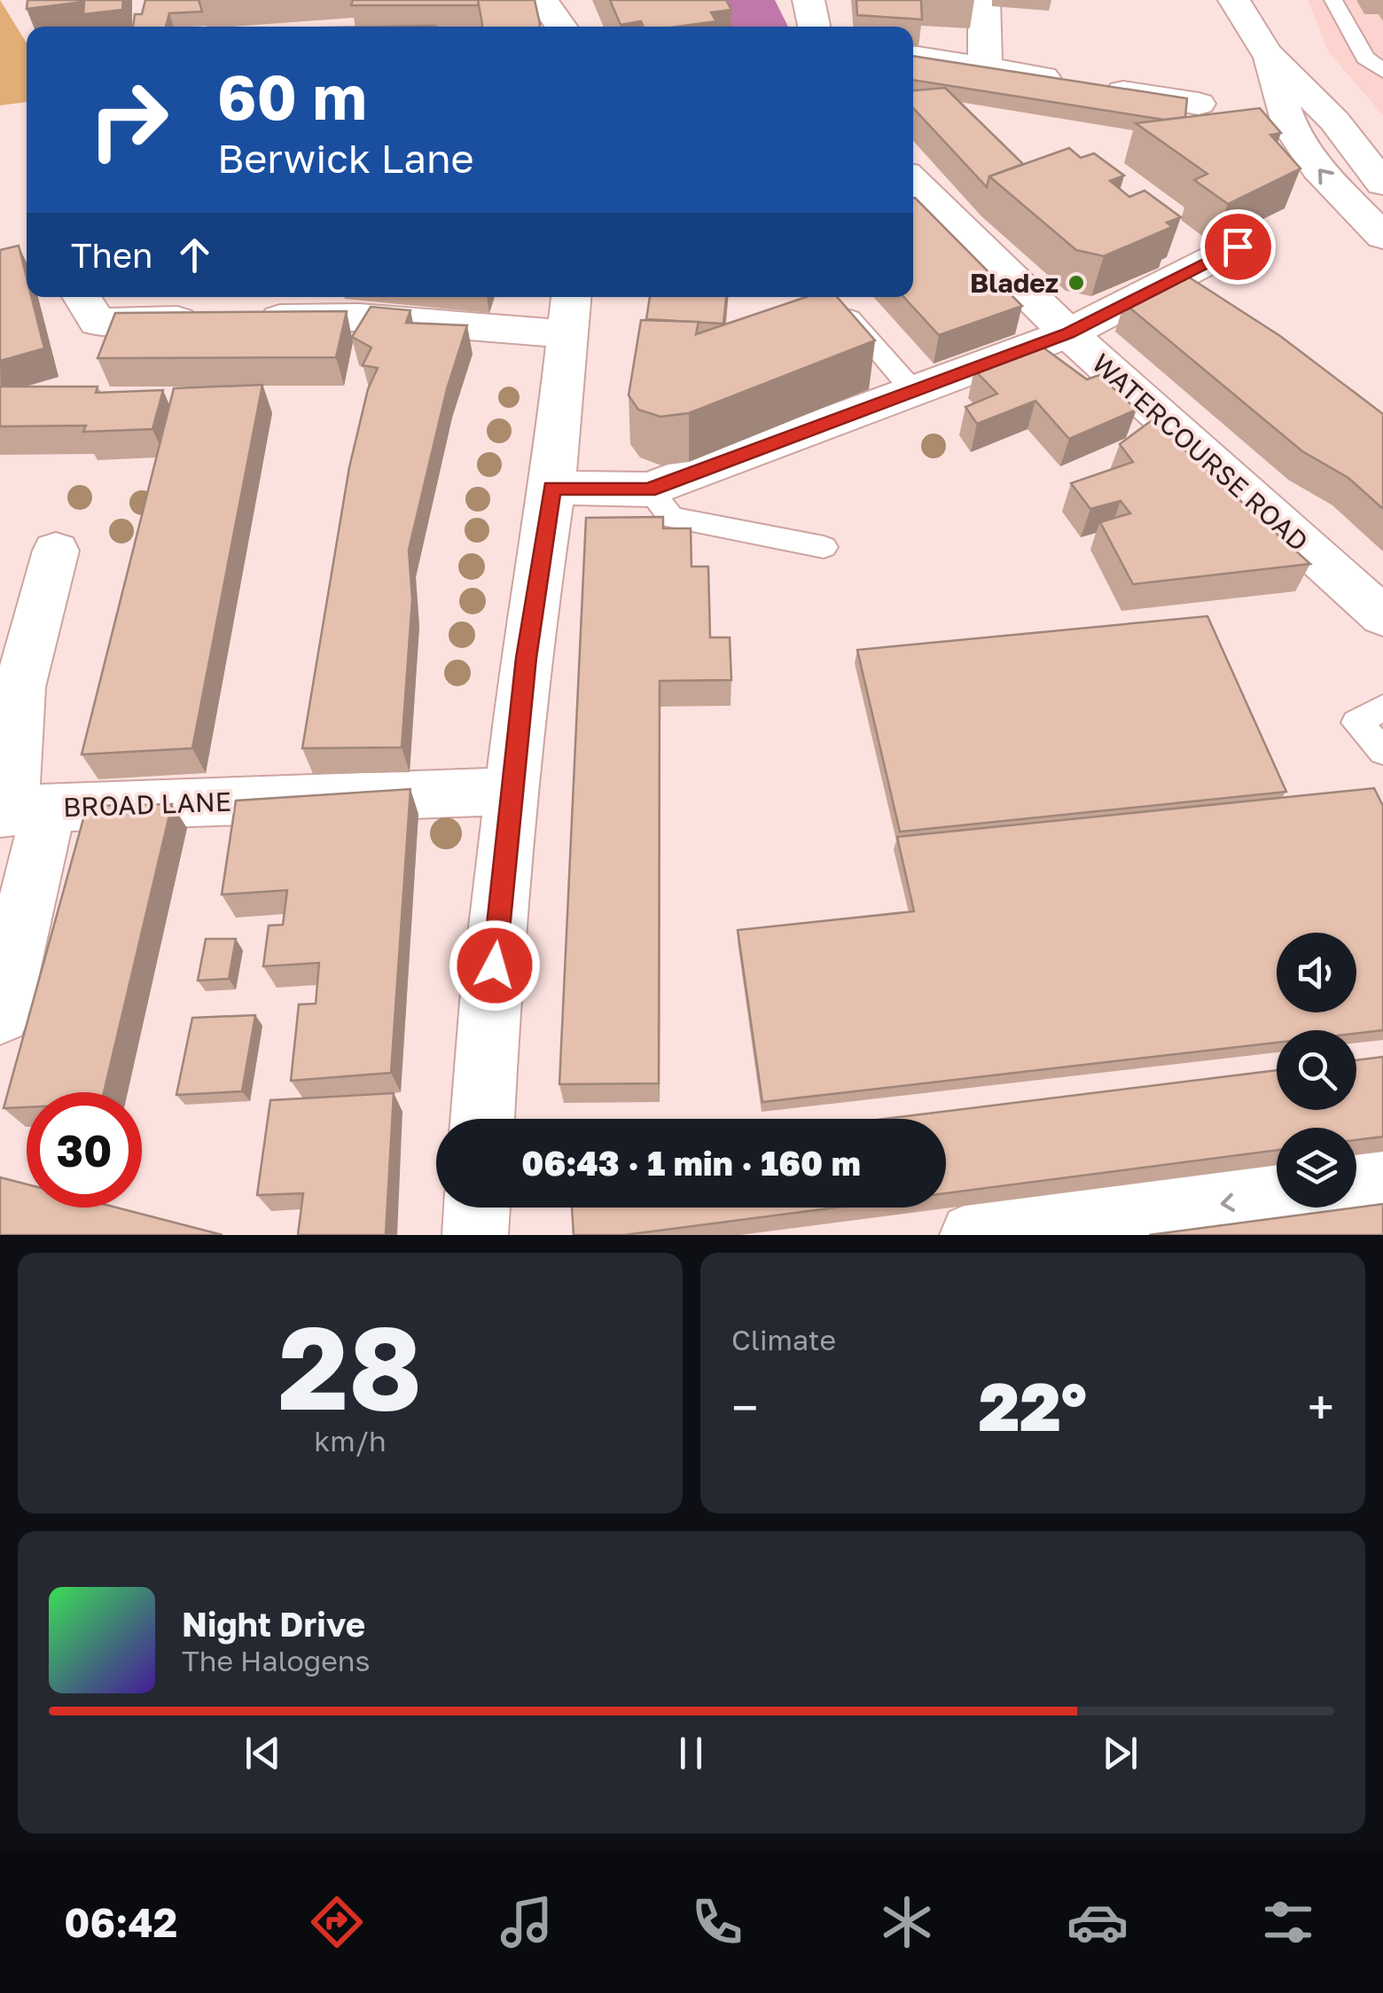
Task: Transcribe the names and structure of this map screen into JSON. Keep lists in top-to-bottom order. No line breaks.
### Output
{"streets":{"main road":["WATERCOURSE ROAD","BROAD LANE"]},"places":["Bladez"],"page":{"turn":["60 m","Berwick Lane"],"then":"Then","limit":"30","trip":"06:43 · 1 min · 160 m","tile":[["28","km/h"],"Climate"],"heat":["−","22°","+"],"song":["Night Drive","The Halogens"],"tabs":"06:42"}}
